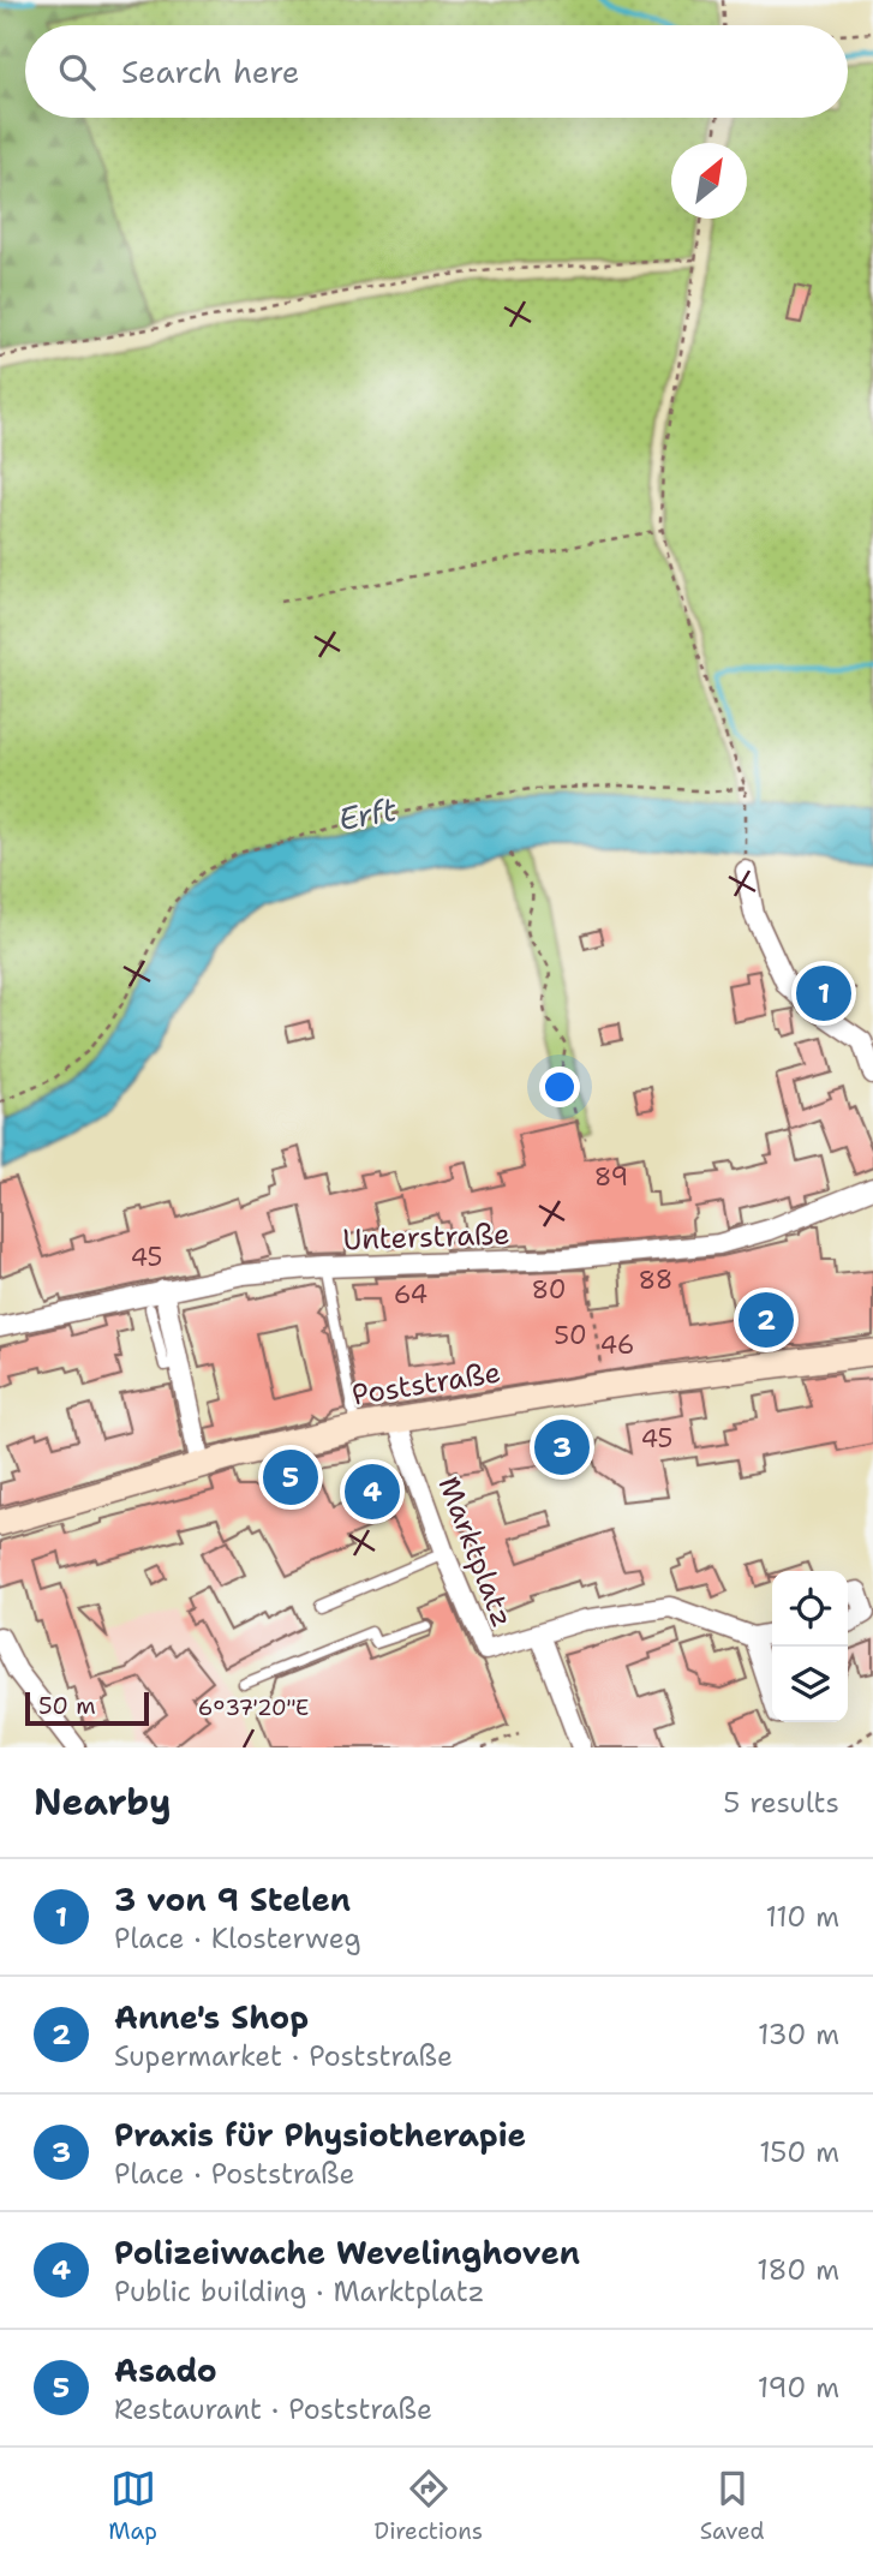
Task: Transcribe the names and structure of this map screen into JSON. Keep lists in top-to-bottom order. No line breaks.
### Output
{"streets":{"street":["Unterstraße","Poststraße","Marktplatz"]},"crossings":[["Unterstraße","Poststraße"],["Poststraße","Marktplatz"]],"water":["Erft"],"house_numbers":["89","45","88","80","64","50","46","45"],"scale_bar":"50 m","north":"top right","page":{"search":"Search here","pins":["1","2","3","5","4"],"scale":"50 m","heading":["Nearby","5 results"],"list":[{"mark":"1","name":"3 von 9 Stelen","note":"Place · Klosterweg","value":"110 m"},{"mark":"2","name":"Anne's Shop","note":"Supermarket · Poststraße","value":"130 m"},{"mark":"3","name":"Praxis für Physiotherapie","note":"Place · Poststraße","value":"150 m"},{"mark":"4","name":"Polizeiwache Wevelinghoven","note":"Public building · Marktplatz","value":"180 m"},{"mark":"5","name":"Asado","note":"Restaurant · Poststraße","value":"190 m"}],"nav":["Map","Directions","Saved"]},"coordinates":["6°37'20\"E"]}
